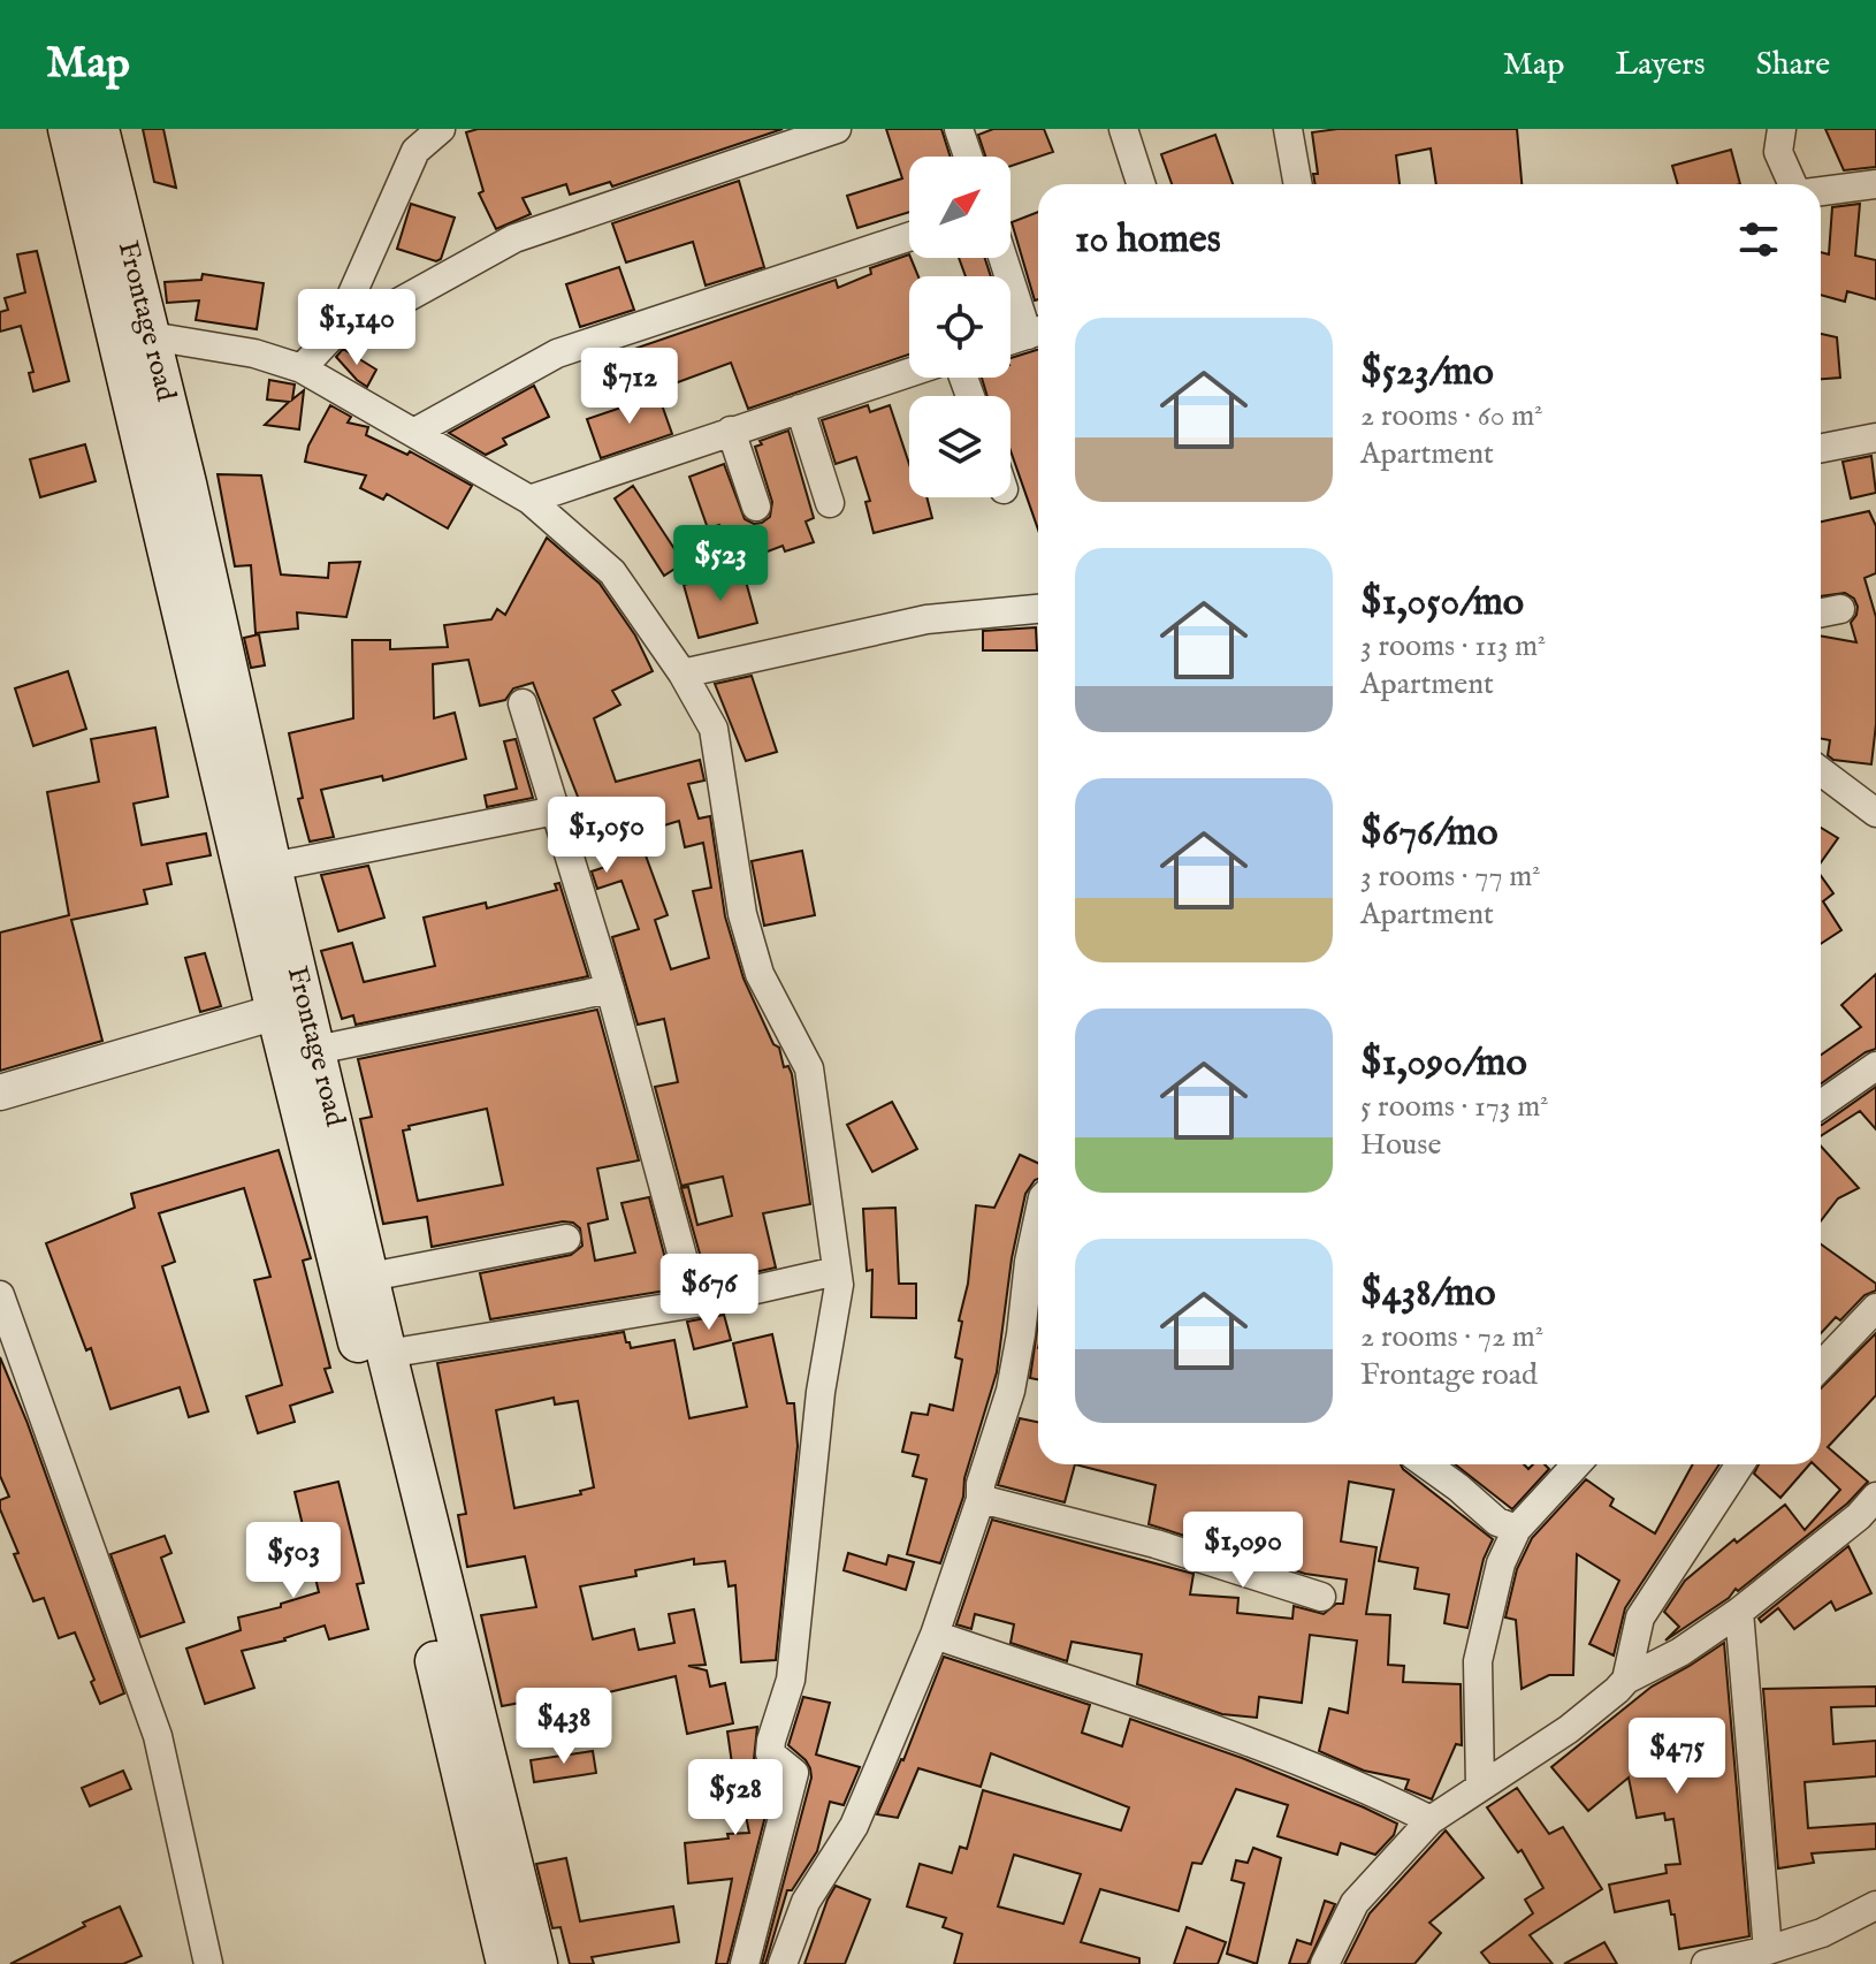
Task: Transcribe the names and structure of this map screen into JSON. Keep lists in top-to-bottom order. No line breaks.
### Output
{"streets":{"main road":["Frontage road"]},"north":"top right","page":{"header":"Map","nav":["Map","Layers","Share"],"heading":"10 homes","price":["$1,140","$712","$523","$1,050","$676","$1,090","$503","$438","$475","$528"],"list":[{"name":"$523/mo","note":"2 rooms · 60 m² · Apartment"},{"name":"$1,050/mo","note":"3 rooms · 113 m² · Apartment"},{"name":"$676/mo","note":"3 rooms · 77 m² · Apartment"},{"name":"$1,090/mo","note":"5 rooms · 173 m² · House"},{"name":"$438/mo","note":"2 rooms · 72 m² · Frontage road"}]}}
